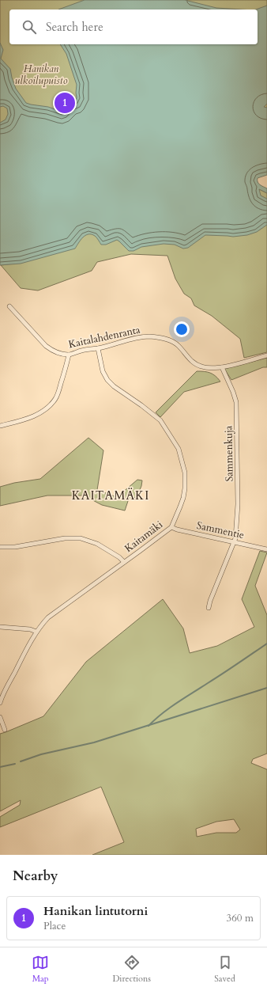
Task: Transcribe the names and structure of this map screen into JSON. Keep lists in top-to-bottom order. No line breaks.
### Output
{"streets":{"street":["Kaitalahdenranta","Sammenkuja","Sammentie","Kaitamäki"]},"crossings":[["Kaitalahdenranta","Sammenkuja"],["Kaitalahdenranta","Kaitamäki"],["Sammenkuja","Sammentie"],["Sammentie","Kaitamäki"]],"districts":["KAITAMÄKI"],"parks":["Hanikan ulkoilupuisto"],"page":{"search":"Search here","pins":"1","heading":"Nearby","list":[{"mark":"1","name":"Hanikan lintutorni","note":"Place","value":"360 m"}],"nav":["Map","Directions","Saved"]}}
